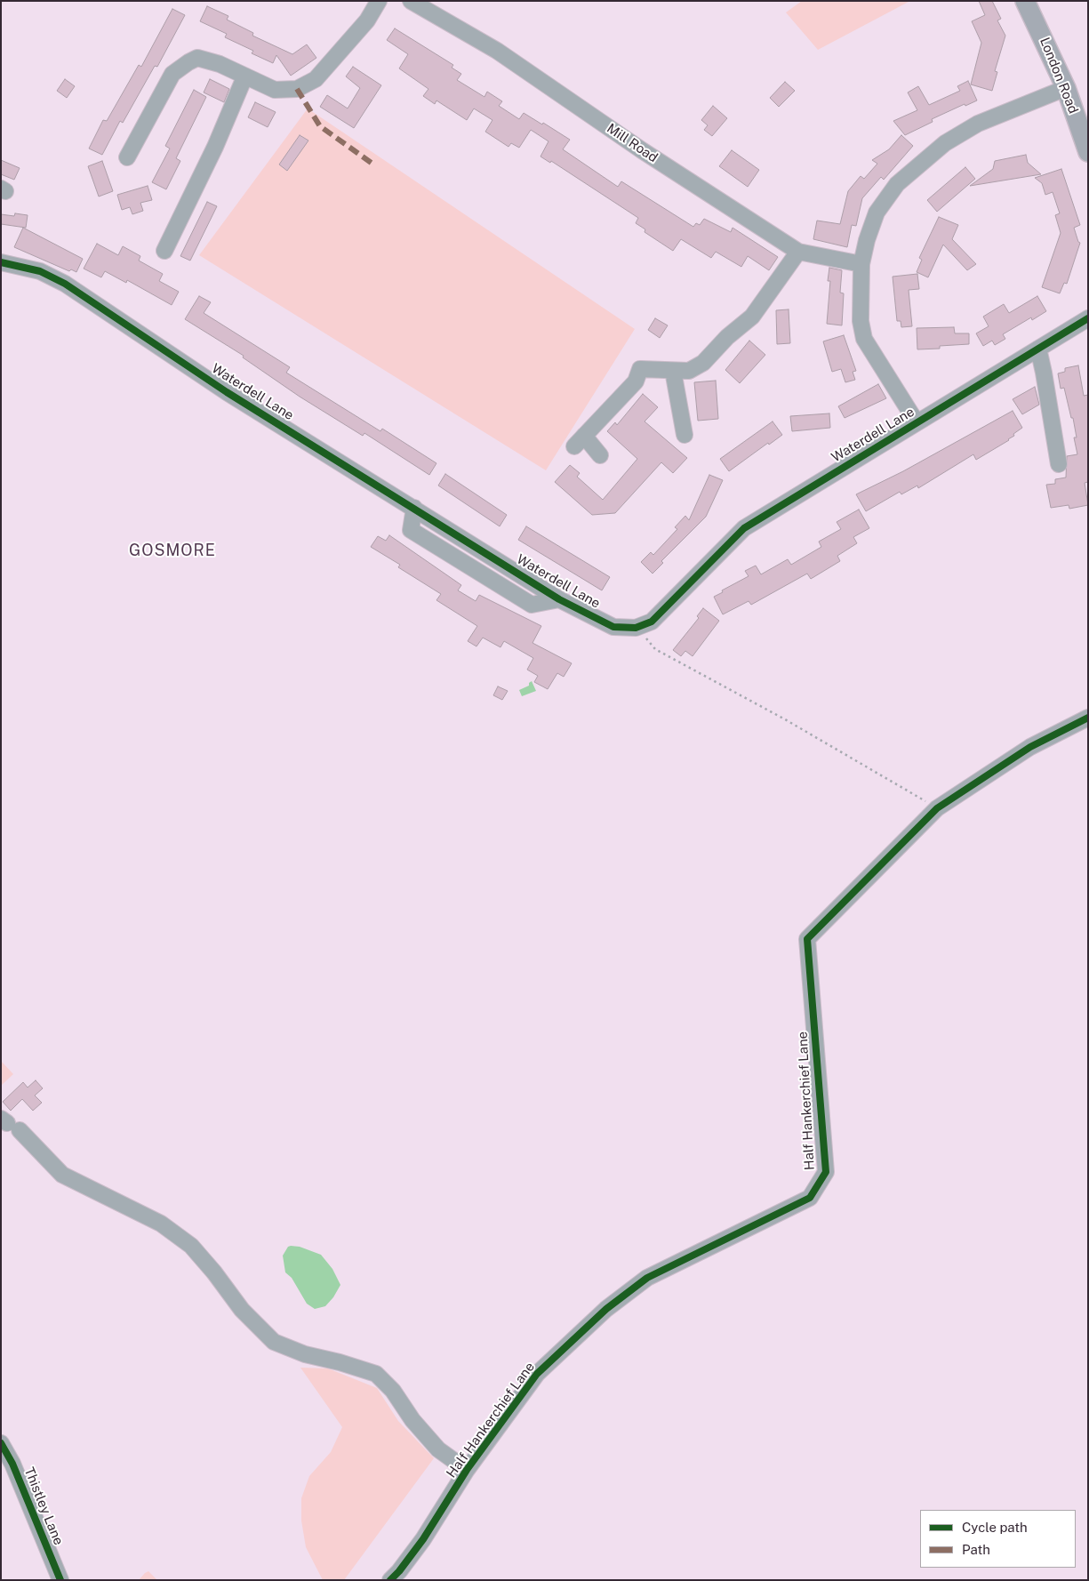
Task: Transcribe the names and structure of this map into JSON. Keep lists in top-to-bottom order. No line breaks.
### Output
{"streets":{"main road":["London Road"],"street":["Mill Road","Waterdell Lane","Half Hankerchief Lane","Thistley Lane"]},"districts":["GOSMORE"],"legend":["Cycle path","Path"]}
